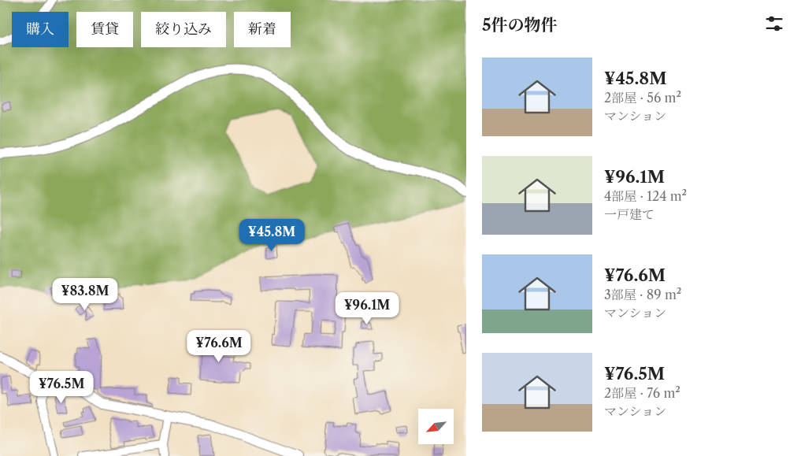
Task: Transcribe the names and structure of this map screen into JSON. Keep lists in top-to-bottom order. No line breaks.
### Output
{"north":"bottom left","page":{"heading":"5件の物件","chip":["購入","賃貸","絞り込み","新着"],"list":[{"name":"¥45.8M","note":"2部屋 · 56 m² · マンション"},{"name":"¥96.1M","note":"4部屋 · 124 m² · 一戸建て"},{"name":"¥76.6M","note":"3部屋 · 89 m² · マンション"},{"name":"¥76.5M","note":"2部屋 · 76 m² · マンション"}],"price":["¥45.8M","¥83.8M","¥96.1M","¥76.6M","¥76.5M"]}}
